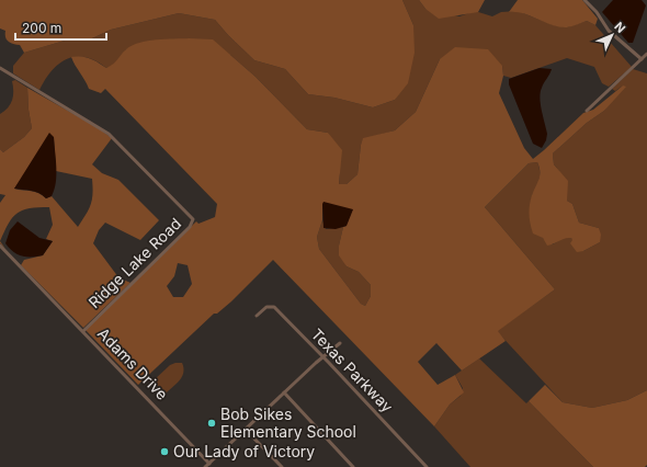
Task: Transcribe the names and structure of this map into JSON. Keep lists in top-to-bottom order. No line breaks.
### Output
{"streets":{"street":["Ridge Lake Road","Adams Drive","Texas Parkway"]},"crossings":[["Ridge Lake Road","Adams Drive"]],"places":["Bob Sikes Elementary School","Our Lady of Victory"],"scale_bar":"200 m","north":"top right"}
